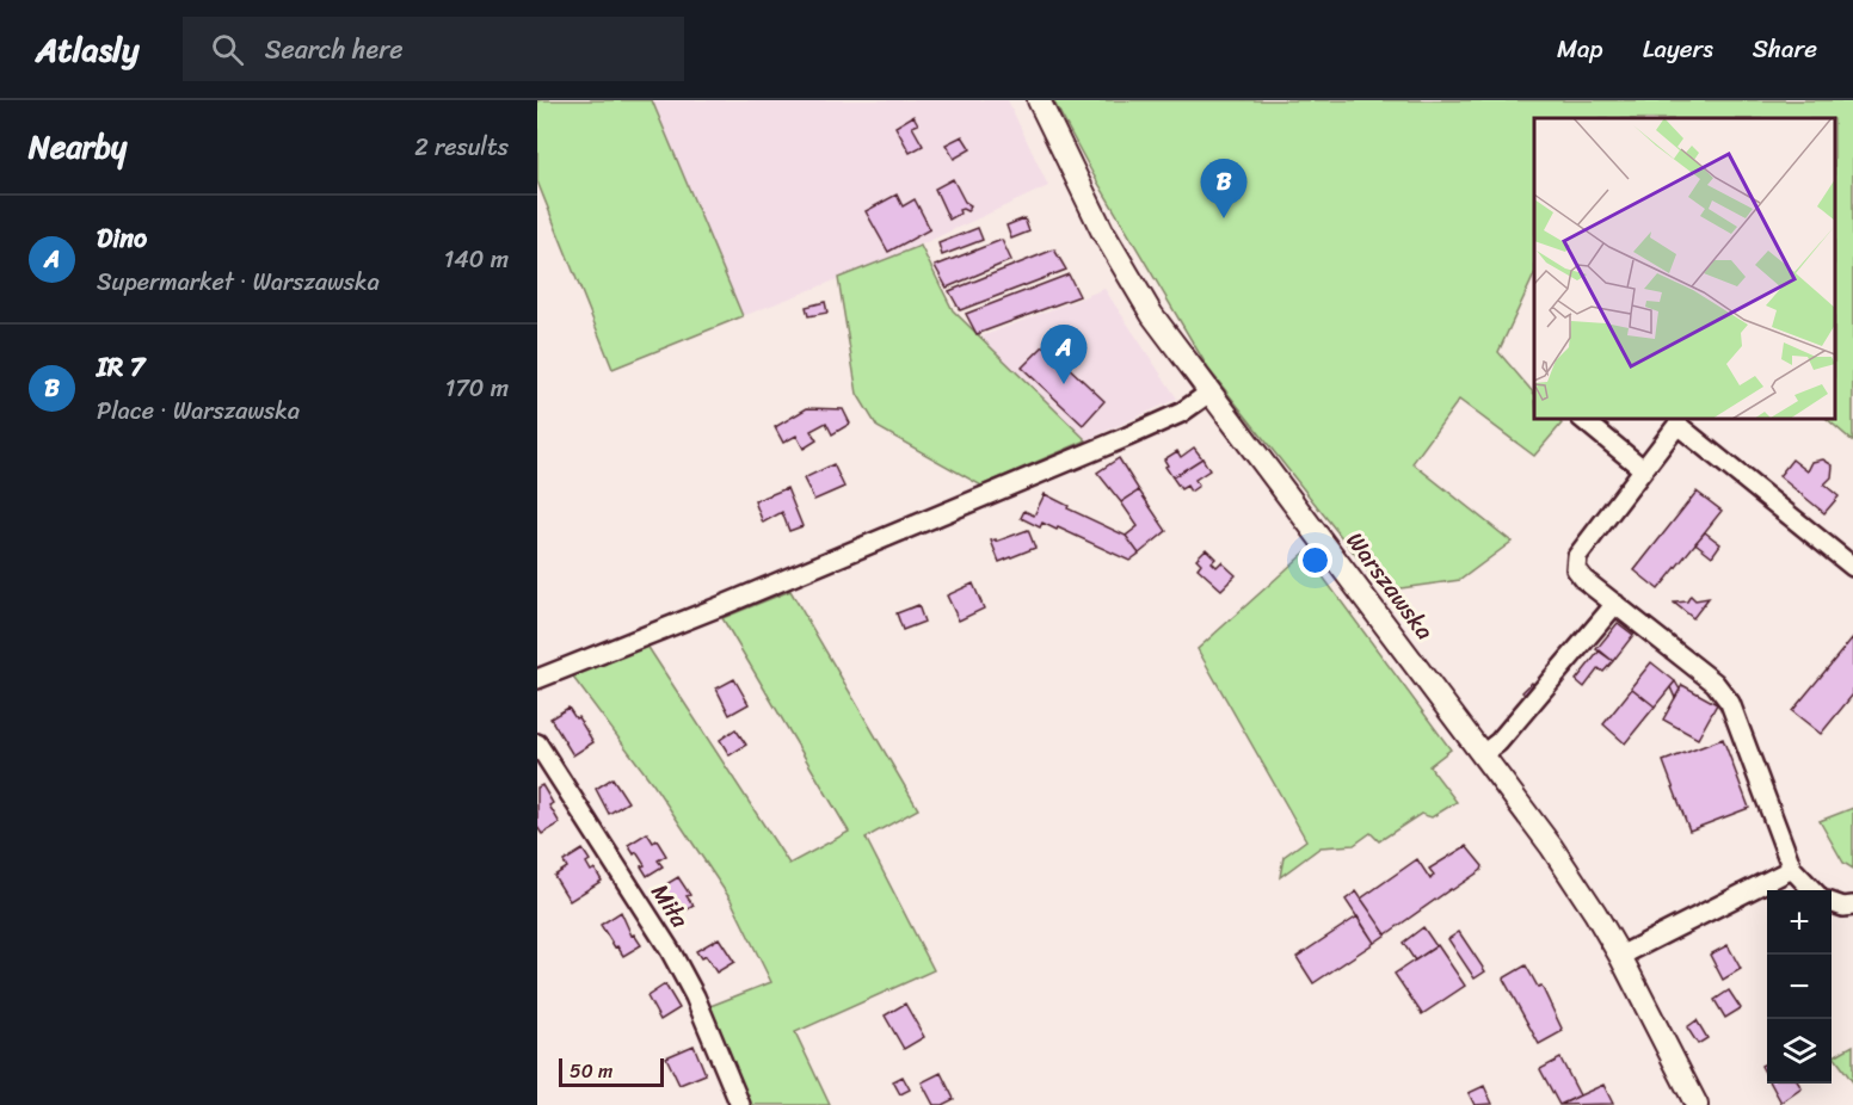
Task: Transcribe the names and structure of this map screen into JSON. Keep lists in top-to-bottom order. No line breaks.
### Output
{"streets":{"main road":["Warszawska"],"street":["Miła"]},"scale_bar":"50 m","page":{"header":"Atlasly","search":"Search here","nav":["Map","Layers","Share"],"heading":["Nearby","2 results"],"pins":["B","A"],"list":[{"mark":"A","name":"Dino","note":"Supermarket · Warszawska","value":"140 m"},{"mark":"B","name":"IR 7","note":"Place · Warszawska","value":"170 m"}],"map_buttons":["+","−"],"scale":"50 m"}}
